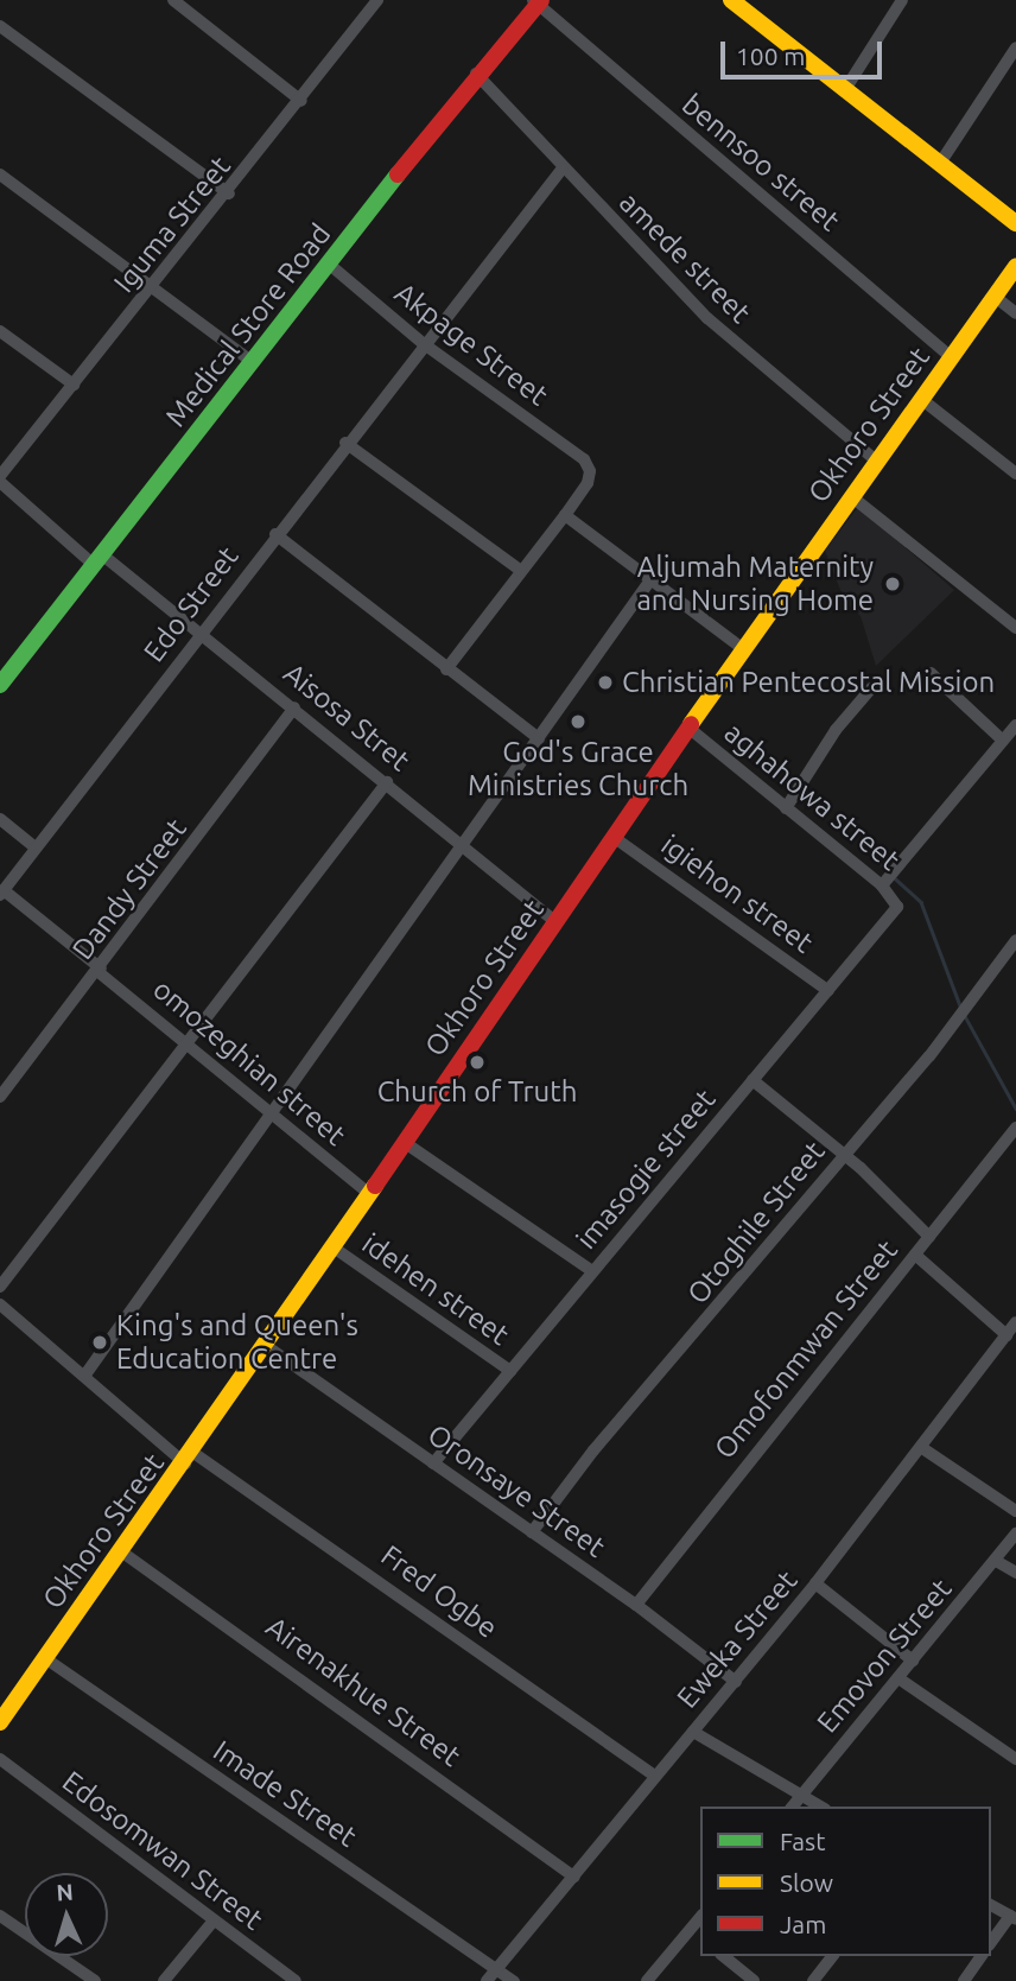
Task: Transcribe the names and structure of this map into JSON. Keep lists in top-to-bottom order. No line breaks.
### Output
{"streets":{"street":["bennsoo street","Iguma Street","amede street","Medical Store Road","Akpage Street","Okhoro Street","Edo Street","Aisosa Stret","aghahowa street","Dandy Street","igiehon street","omozeghian street","imasogie street","Otoghile Street","idehen street","Omofonmwan Street","Oronsaye Street","Fred Ogbe","Eweka Street","Emovon Street","Airenakhue Street","Imade Street","Edosomwan Street"]},"crossings":[["bennsoo street","Medical Store Road"],["bennsoo street","Okhoro Street"],["Iguma Street","Aisosa Stret"],["amede street","Medical Store Road"],["amede street","Okhoro Street"],["amede street","Edo Street"],["Medical Store Road","Akpage Street"],["Medical Store Road","Aisosa Stret"],["Akpage Street","Edo Street"],["Okhoro Street","Aisosa Stret"],["Okhoro Street","aghahowa street"],["Okhoro Street","igiehon street"],["Okhoro Street","omozeghian street"],["Okhoro Street","idehen street"],["Okhoro Street","Oronsaye Street"],["Okhoro Street","Fred Ogbe"],["Okhoro Street","Airenakhue Street"],["Okhoro Street","Imade Street"],["Edo Street","Aisosa Stret"],["Edo Street","omozeghian street"],["Aisosa Stret","Dandy Street"],["aghahowa street","imasogie street"],["Dandy Street","omozeghian street"],["igiehon street","imasogie street"],["imasogie street","idehen street"],["imasogie street","Oronsaye Street"],["Otoghile Street","Oronsaye Street"],["Omofonmwan Street","Oronsaye Street"],["Oronsaye Street","Eweka Street"],["Fred Ogbe","Eweka Street"],["Eweka Street","Airenakhue Street"],["Eweka Street","Imade Street"]],"places":["Aljumah Maternity and Nursing Home","Christian Pentecostal Mission","God's Grace Ministries Church","Church of Truth","King's and Queen's Education Centre"],"legend":["Fast","Slow","Jam"],"scale_bar":"100 m","north":"top"}
